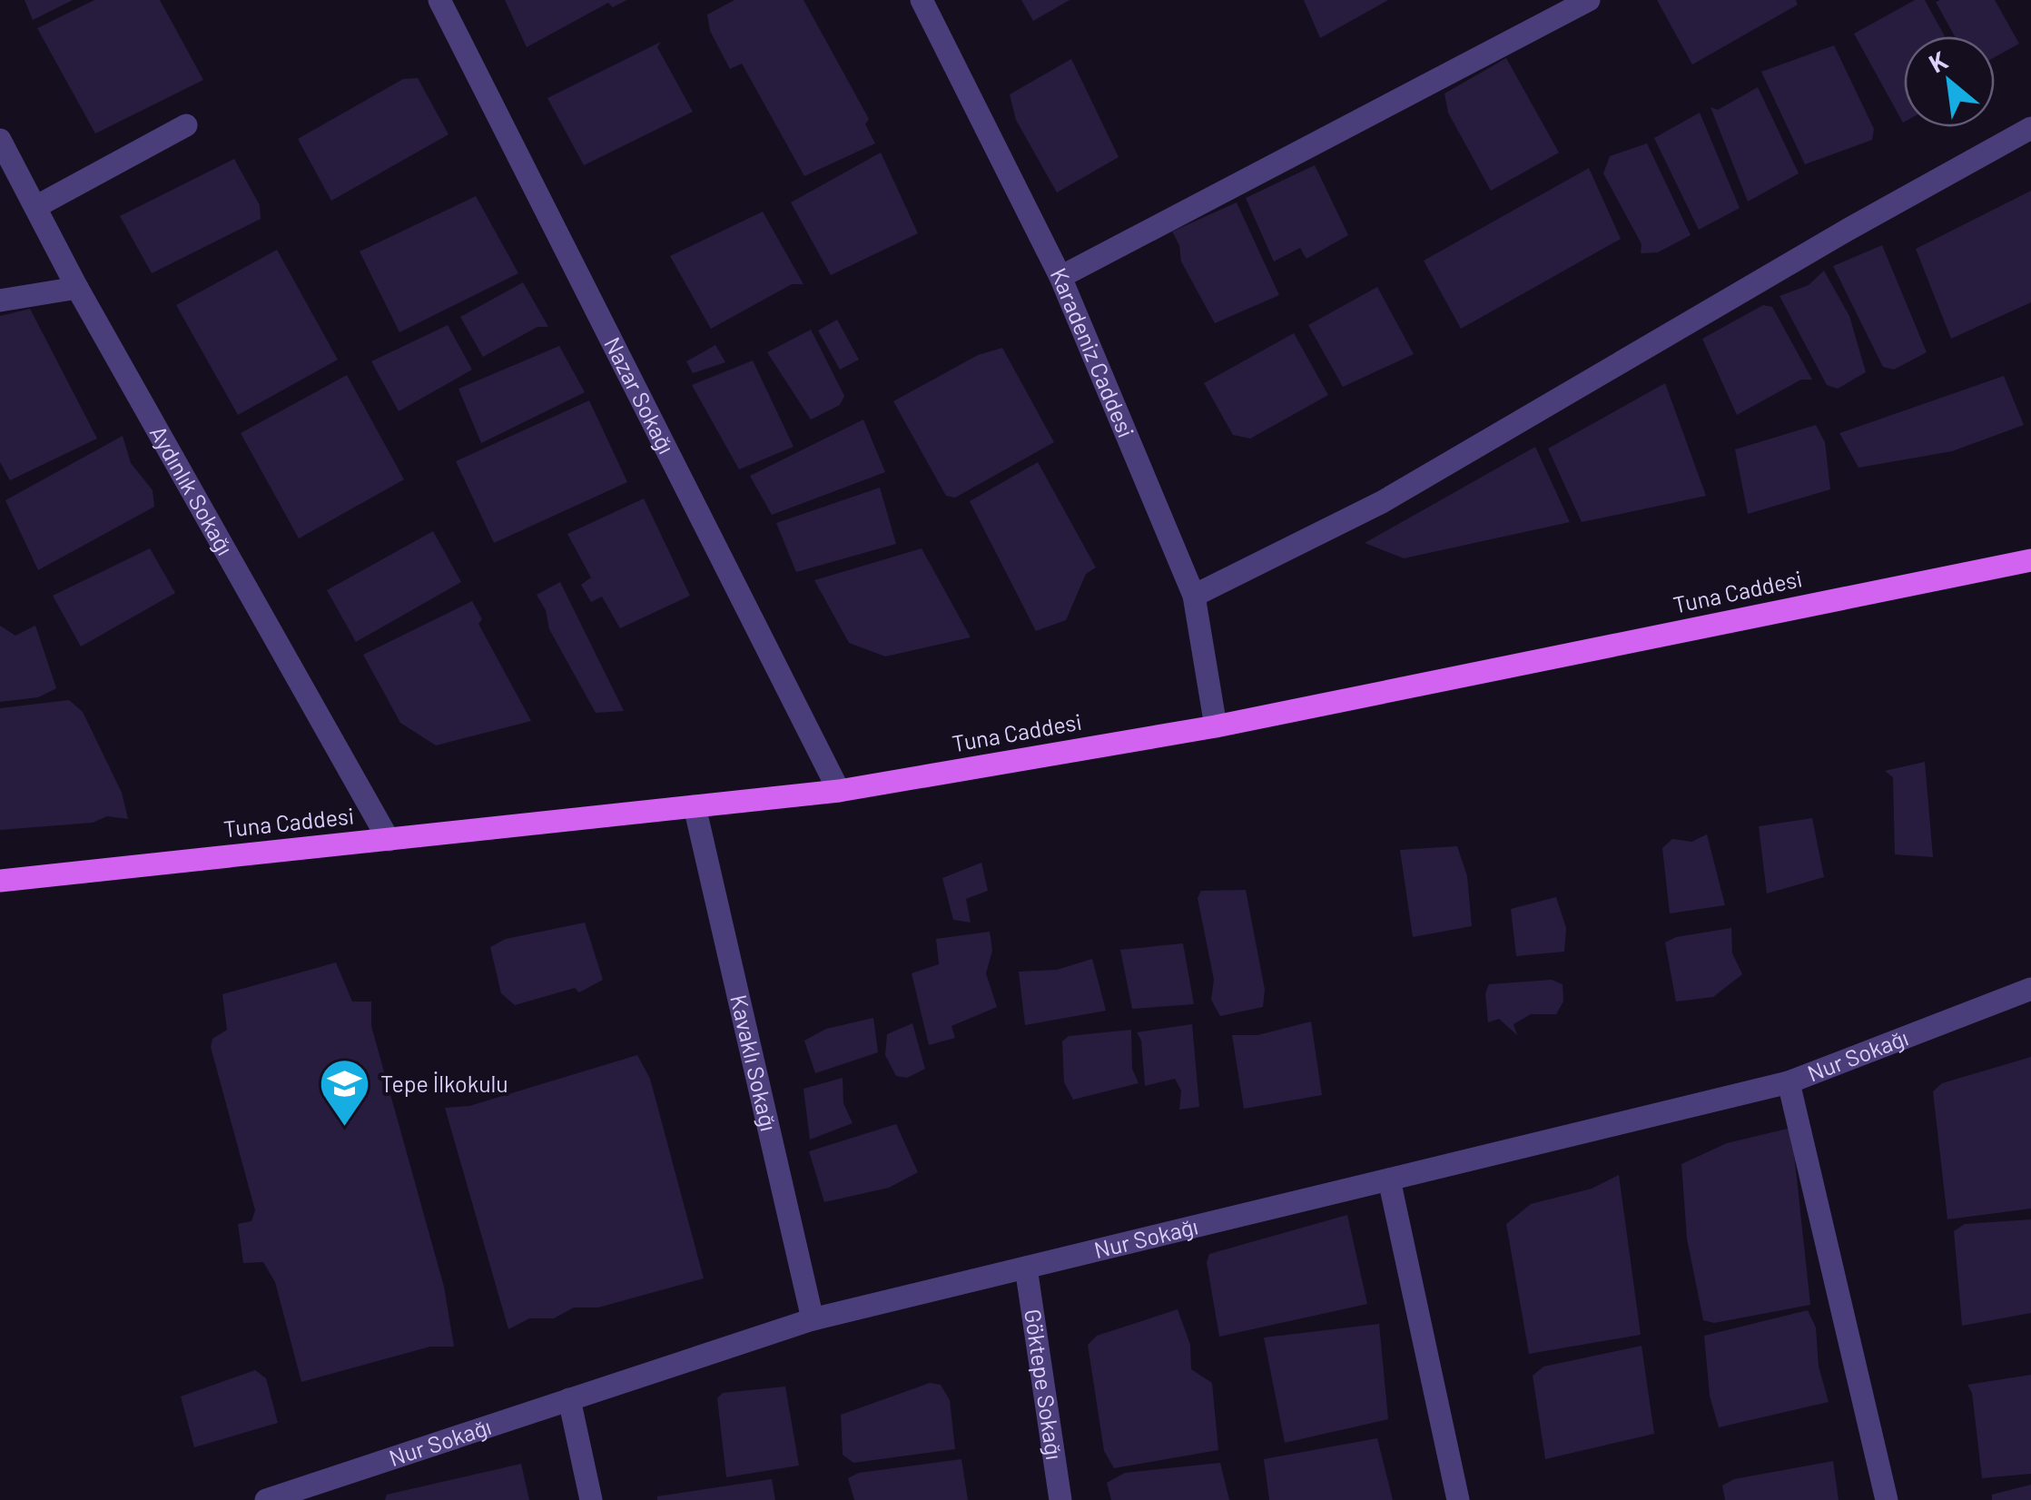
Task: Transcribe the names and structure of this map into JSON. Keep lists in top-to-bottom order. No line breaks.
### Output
{"streets":{"main road":["Tuna Caddesi"],"street":["Karadeniz Caddesi","Nazar Sokağı","Aydınlık Sokağı","Nur Sokağı","Kavaklı Sokağı","Göktepe Sokağı"]},"crossings":[["Karadeniz Caddesi","Tuna Caddesi"],["Nazar Sokağı","Tuna Caddesi"],["Aydınlık Sokağı","Tuna Caddesi"],["Tuna Caddesi","Kavaklı Sokağı"],["Nur Sokağı","Kavaklı Sokağı"],["Nur Sokağı","Göktepe Sokağı"]],"places":{"school or university":["Tepe İlkokulu"]},"north":"top left"}
